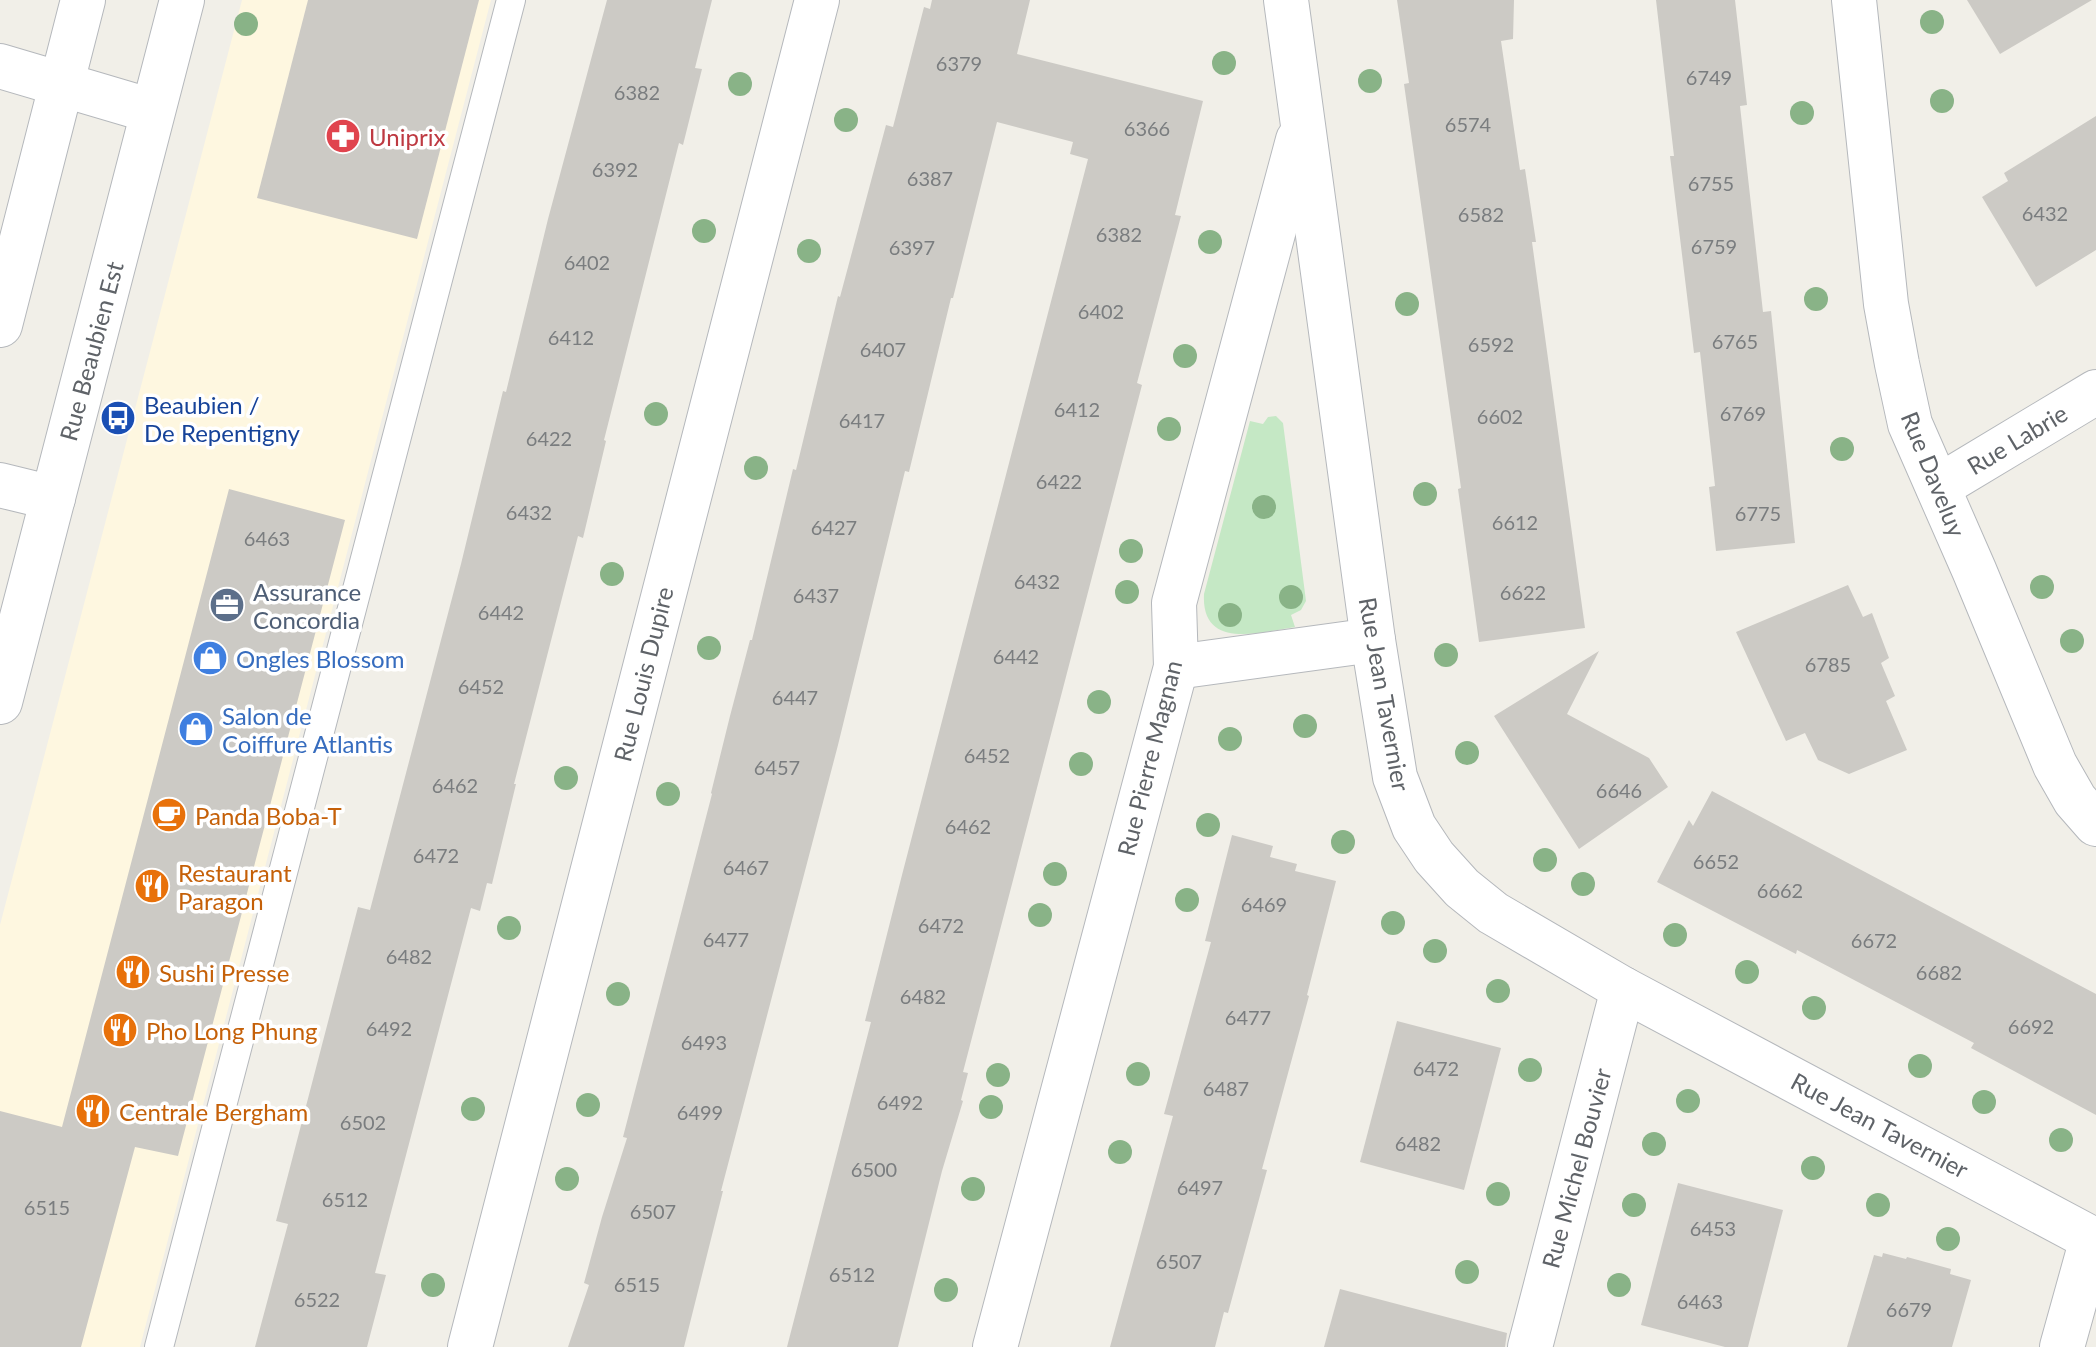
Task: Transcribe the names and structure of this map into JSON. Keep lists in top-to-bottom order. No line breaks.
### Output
{"streets":{"street":["Rue Beaubien Est","Rue Labrie","Rue Daveluy","Rue Louis Dupire","Rue Jean Tavernier","Rue Pierre Magnan","Rue Michel Bouvier"]},"crossings":[["Rue Labrie","Rue Daveluy"],["Rue Jean Tavernier","Rue Pierre Magnan"],["Rue Jean Tavernier","Rue Michel Bouvier"]],"places":{"pharmacy":["Uniprix"],"bus stop":["Beaubien / De Repentigny"],"office":["Assurance Concordia"],"shop":["Ongles Blossom","Salon de Coiffure Atlantis"],"cafe":["Panda Boba-T"],"restaurant":["Restaurant Paragon","Sushi Presse","Pho Long Phung","Centrale Bergham"]},"house_numbers":["6379","6749","6382","6574","6366","6392","6387","6755","6432","6582","6382","6759","6397","6402","6402","6412","6765","6592","6407","6412","6769","6602","6417","6422","6422","6432","6775","6612","6427","6463","6432","6622","6437","6442","6442","6785","6452","6447","6452","6457","6462","6646","6462","6472","6652","6467","6662","6469","6472","6477","6672","6482","6682","6482","6477","6692","6492","6493","6472","6487","6492","6499","6502","6482","6500","6497","6512","6515","6507","6453","6507","6512","6515","6522","6463","6679"]}
